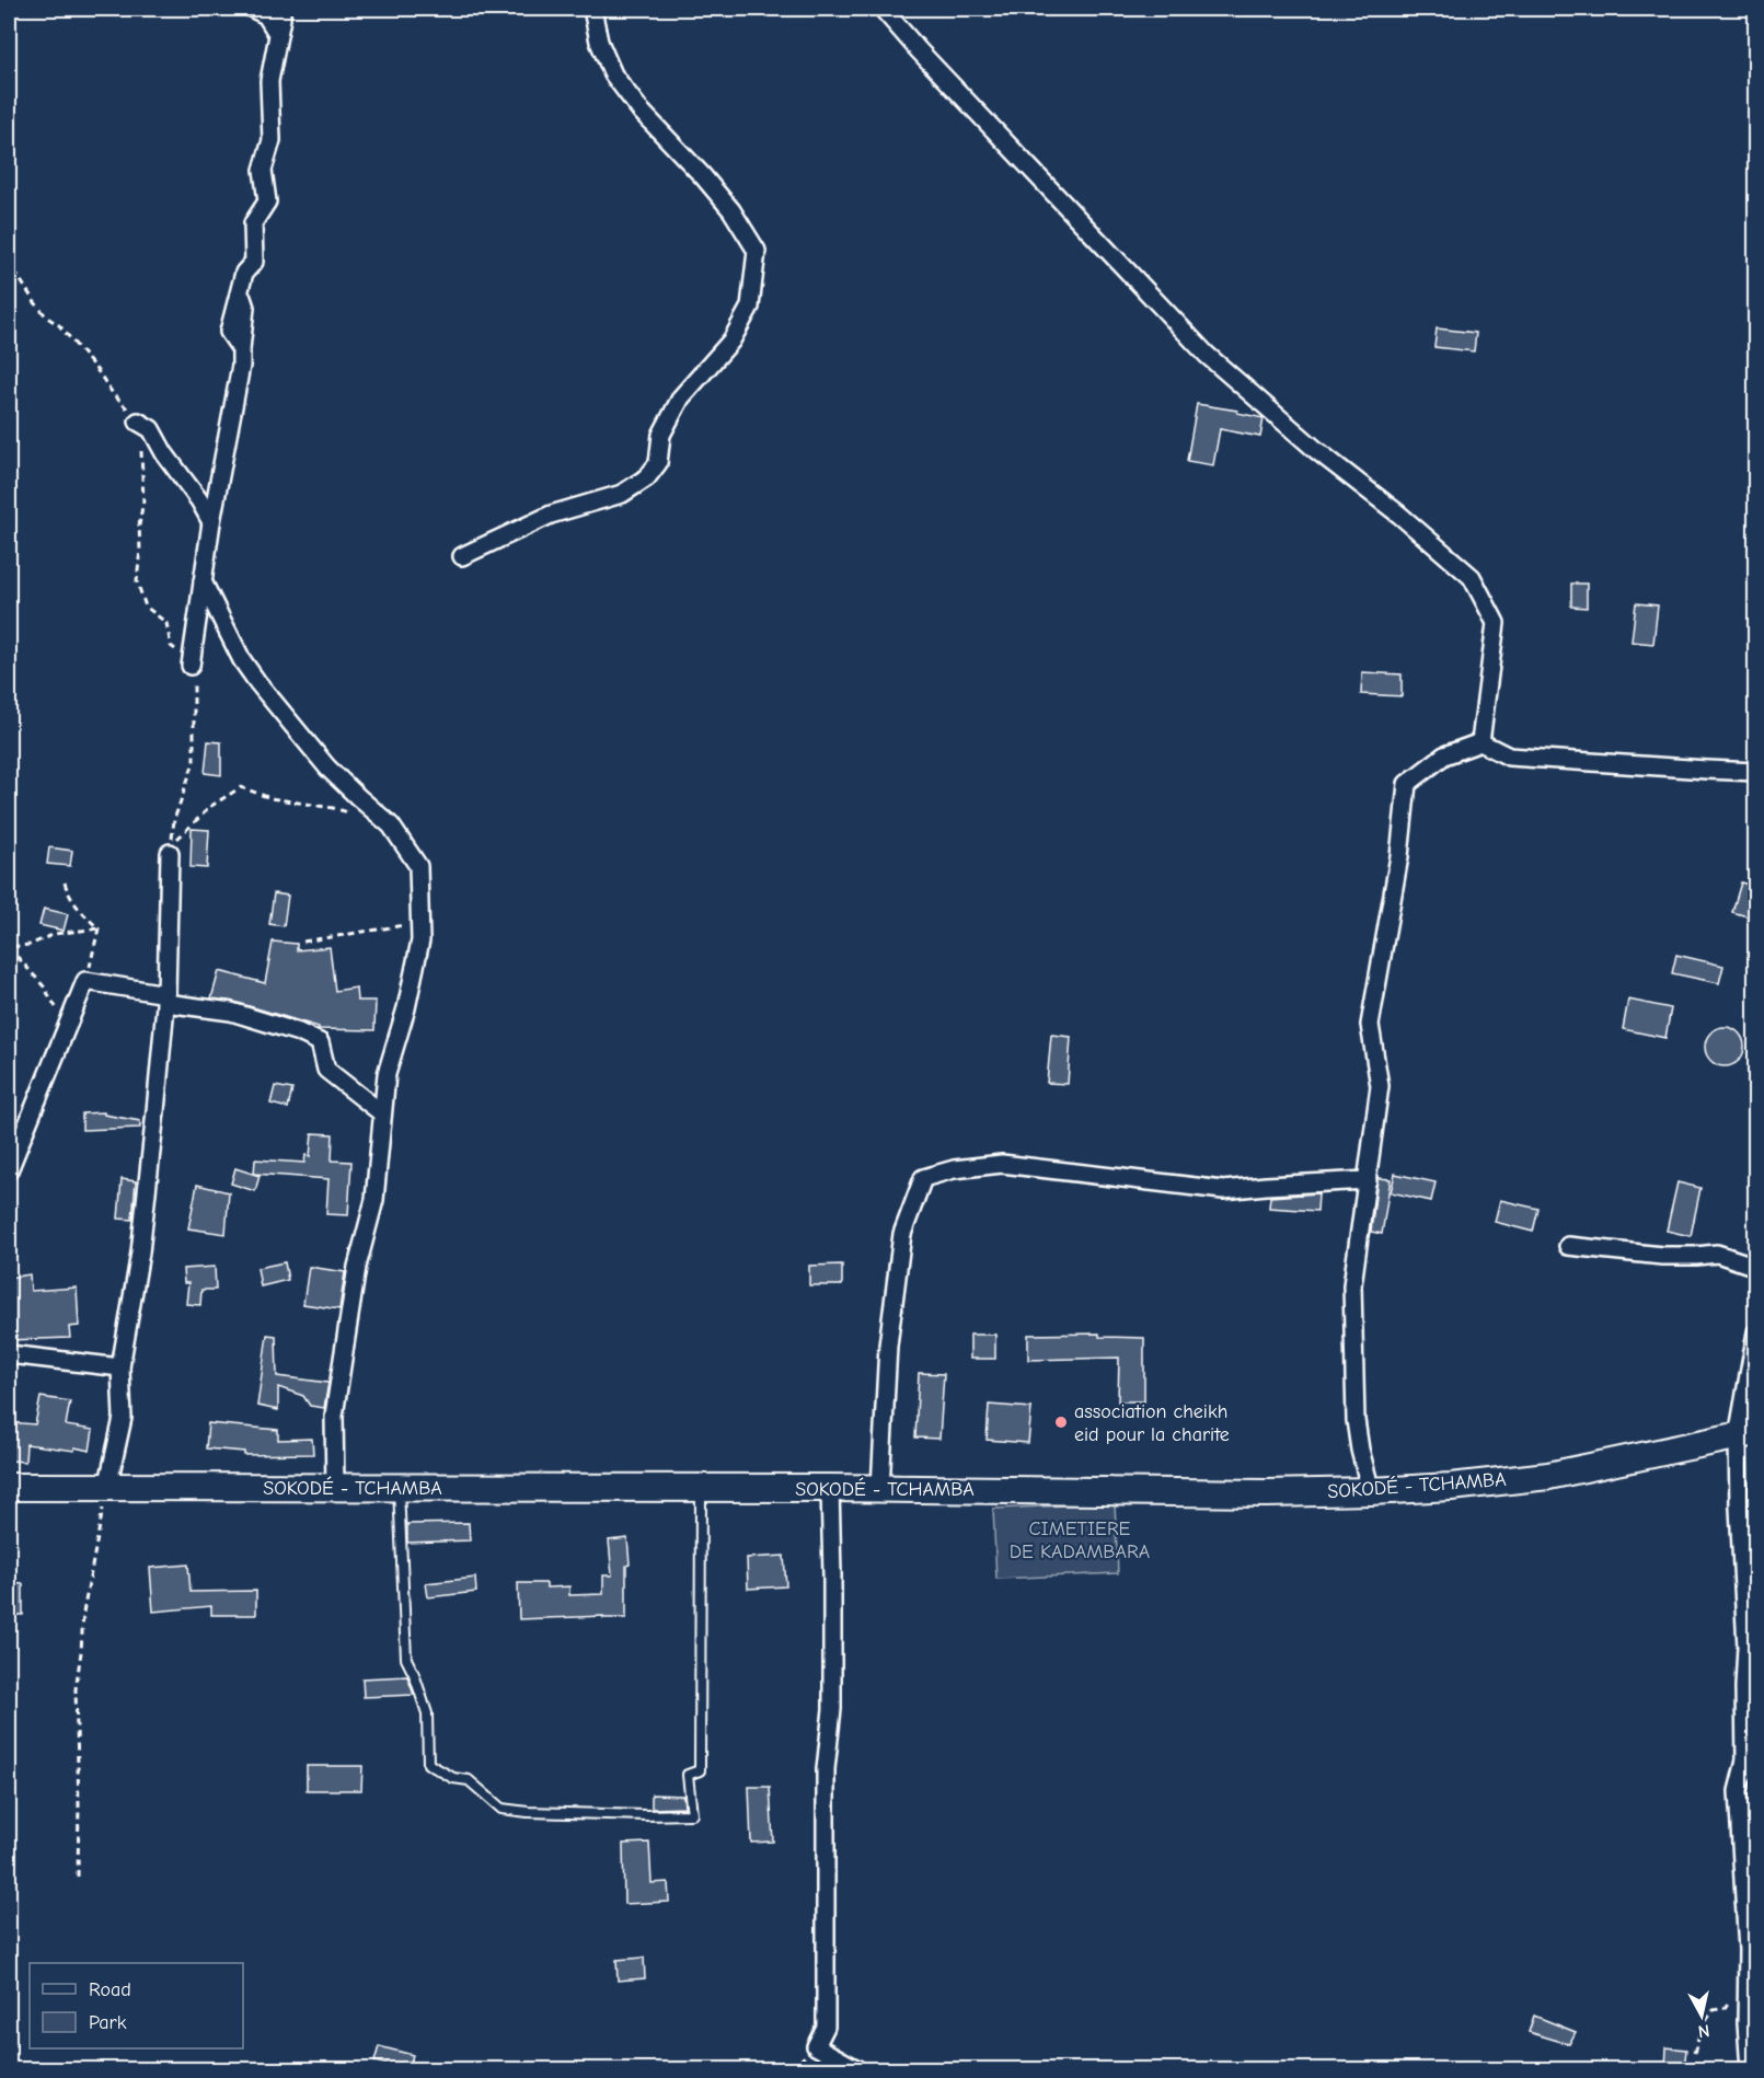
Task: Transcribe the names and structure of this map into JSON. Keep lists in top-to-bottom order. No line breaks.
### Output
{"streets":{"main road":["SOKODÉ - TCHAMBA"]},"parks":["CIMETIERE DE KADAMBARA"],"places":["association cheikh eid pour la charite"],"legend":["Road","Park"],"north":"bottom"}
